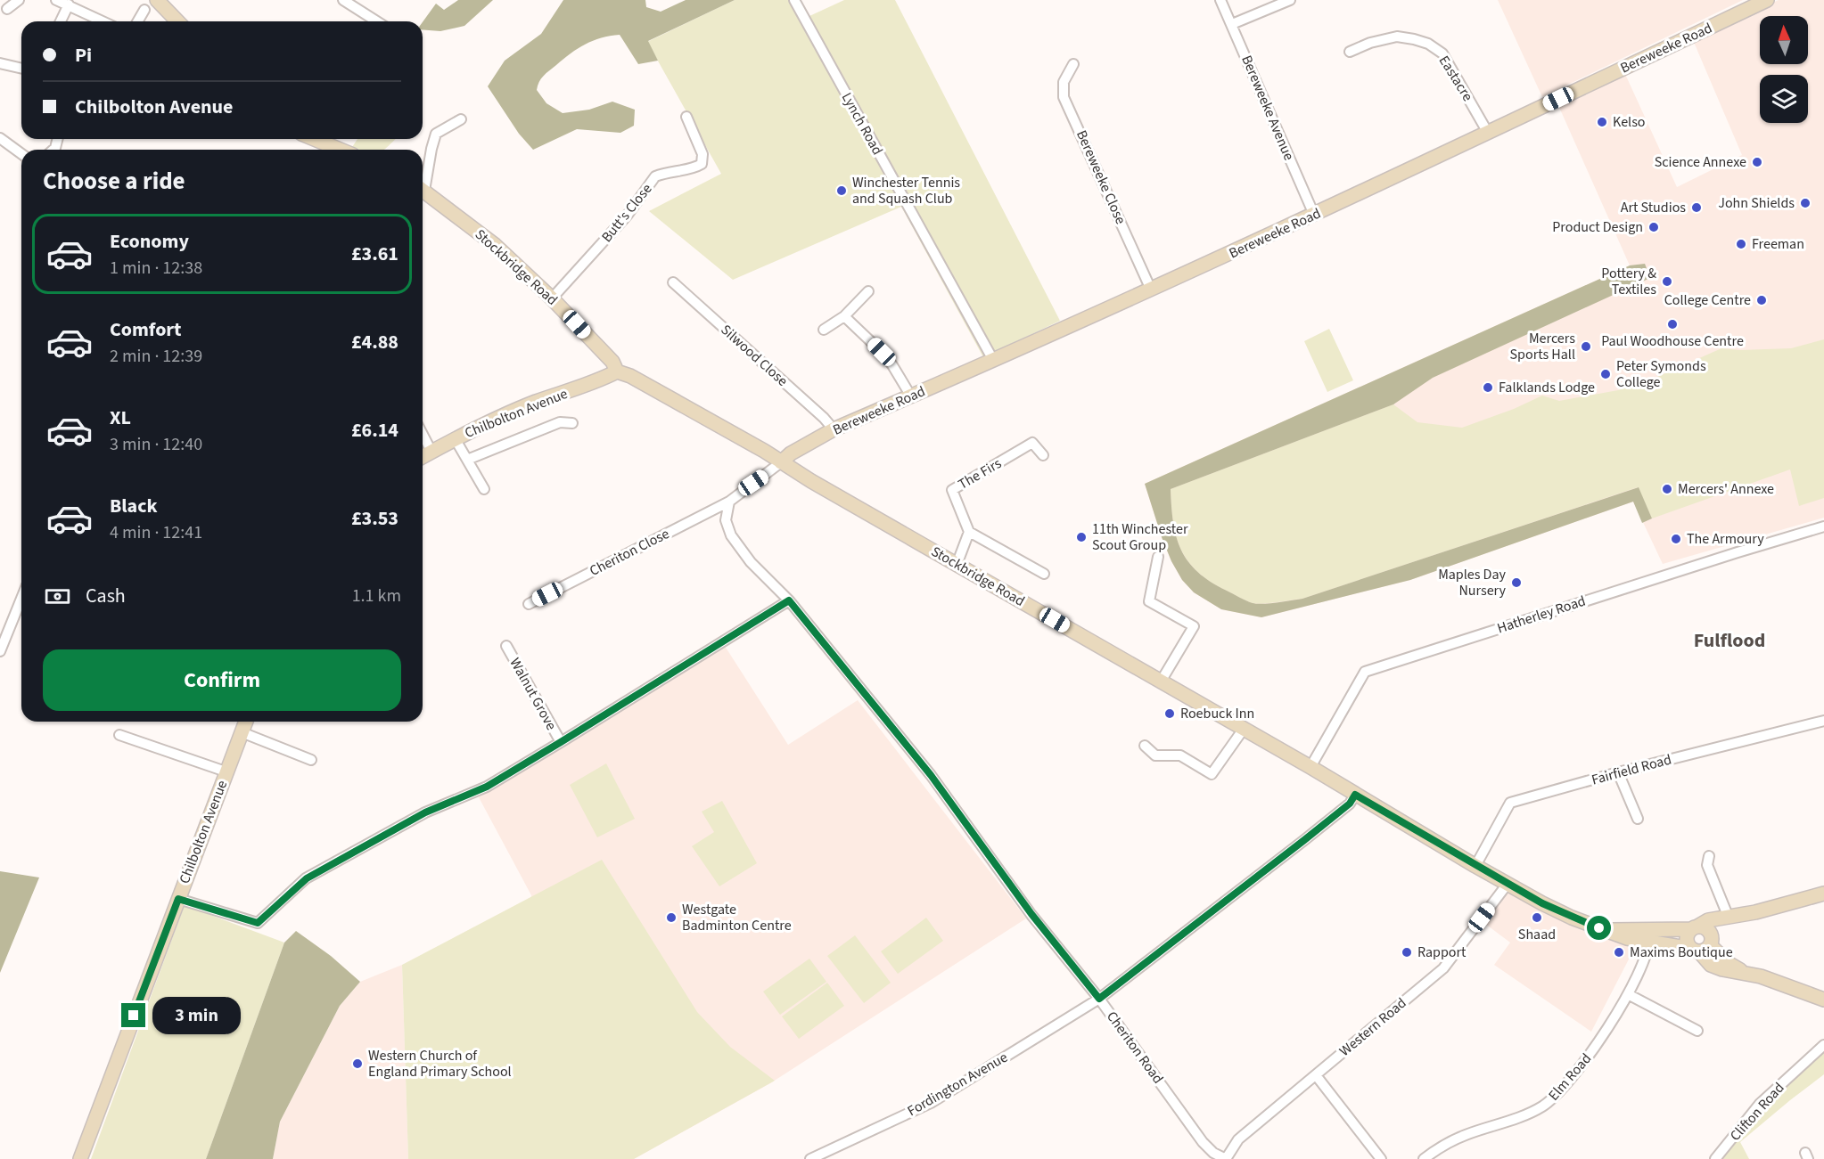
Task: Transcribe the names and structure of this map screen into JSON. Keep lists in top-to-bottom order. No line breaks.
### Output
{"streets":{"main road":["Bereweeke Road","Stockbridge Road","Chilbolton Avenue"],"street":["Eastacre","Bereweeke Avenue","Lynch Road","Bereweeke Close","Butt's Close","Silwood Close","The Firs","Cheriton Close","Hatherley Road","Walnut Grove","Fairfield Road","Western Road","Cheriton Road","Elm Road","Fordington Avenue","Clifton Road"]},"crossings":[["Bereweeke Road","Eastacre"],["Bereweeke Road","Bereweeke Avenue"],["Bereweeke Road","Lynch Road"],["Bereweeke Road","Bereweeke Close"],["Bereweeke Road","Stockbridge Road"],["Bereweeke Road","Silwood Close"],["Butt's Close","Stockbridge Road"],["Stockbridge Road","Chilbolton Avenue"],["Stockbridge Road","Hatherley Road"],["Stockbridge Road","Fairfield Road"],["Stockbridge Road","Western Road"],["Stockbridge Road","Elm Road"],["Stockbridge Road","Fordington Avenue"],["Cheriton Close","Cheriton Road"],["Western Road","Cheriton Road"],["Cheriton Road","Fordington Avenue"]],"districts":["Fulflood"],"places":["Kelso","Science Annexe","Winchester Tennis and Squash Club","John Shields","Art Studios","Product Design","Freeman","Pottery & Textiles","College Centre","Paul Woodhouse Centre","Mercers Sports Hall","Peter Symonds College","Falklands Lodge","Mercers' Annexe","11th Winchester Scout Group","The Armoury","Maples Day Nursery","Roebuck Inn","Westgate Badminton Centre","Shaad","Rapport","Maxims Boutique","Western Church of England Primary School"],"north":"top","page":{"banner":["Pi","Chilbolton Avenue"],"heading":"Choose a ride","list":[{"name":"Economy","note":"1 min · 12:38","value":"£3.61"},{"name":"Comfort","note":"2 min · 12:39","value":"£4.88"},{"name":"XL","note":"3 min · 12:40","value":"£6.14"},{"name":"Black","note":"4 min · 12:41","value":"£3.53"}],"pay":["Cash","1.1 km"],"buttons":"Confirm","bubble":"3 min"}}
